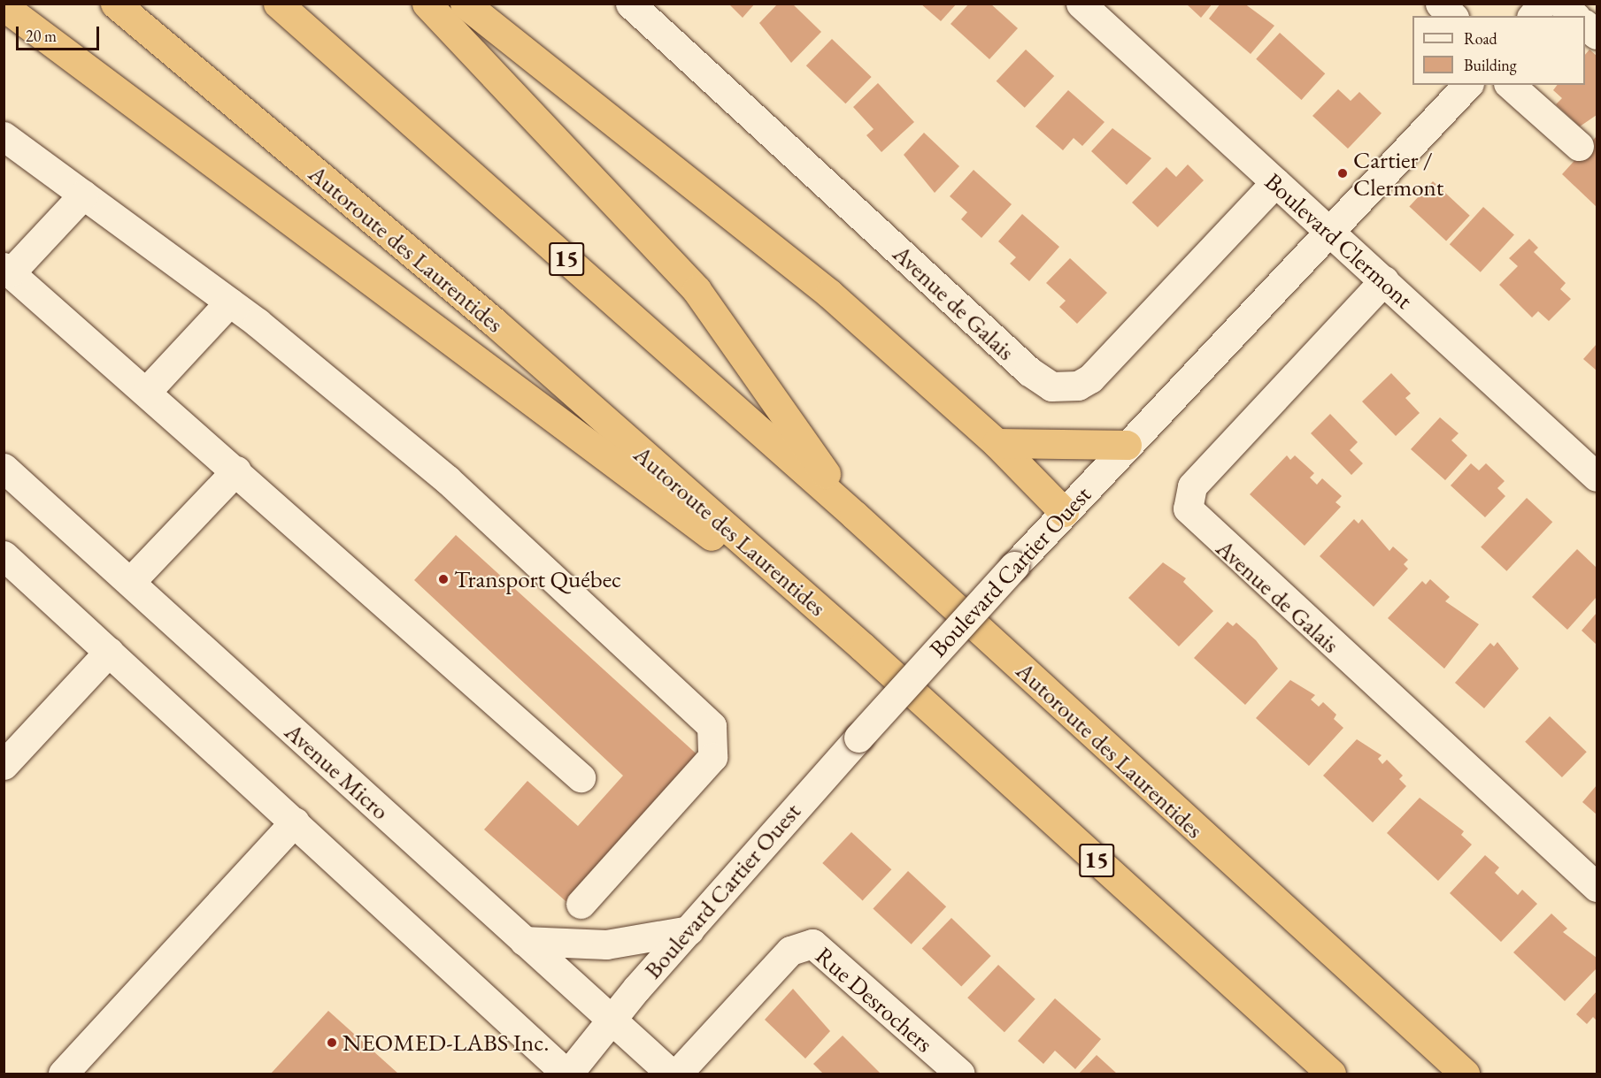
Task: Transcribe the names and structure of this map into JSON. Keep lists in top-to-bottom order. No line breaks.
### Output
{"streets":{"highway":["Autoroute des Laurentides","15"],"street":["Boulevard Clermont","Avenue de Galais","Boulevard Cartier Ouest","Avenue Micro","Rue Desrochers"]},"crossings":[["Boulevard Clermont","Avenue de Galais"],["Boulevard Clermont","Boulevard Cartier Ouest"],["Boulevard Cartier Ouest","Avenue Micro"]],"places":["Cartier / Clermont","Transport Québec","NEOMED-LABS Inc."],"legend":["Road","Building"],"scale_bar":"20 m"}
